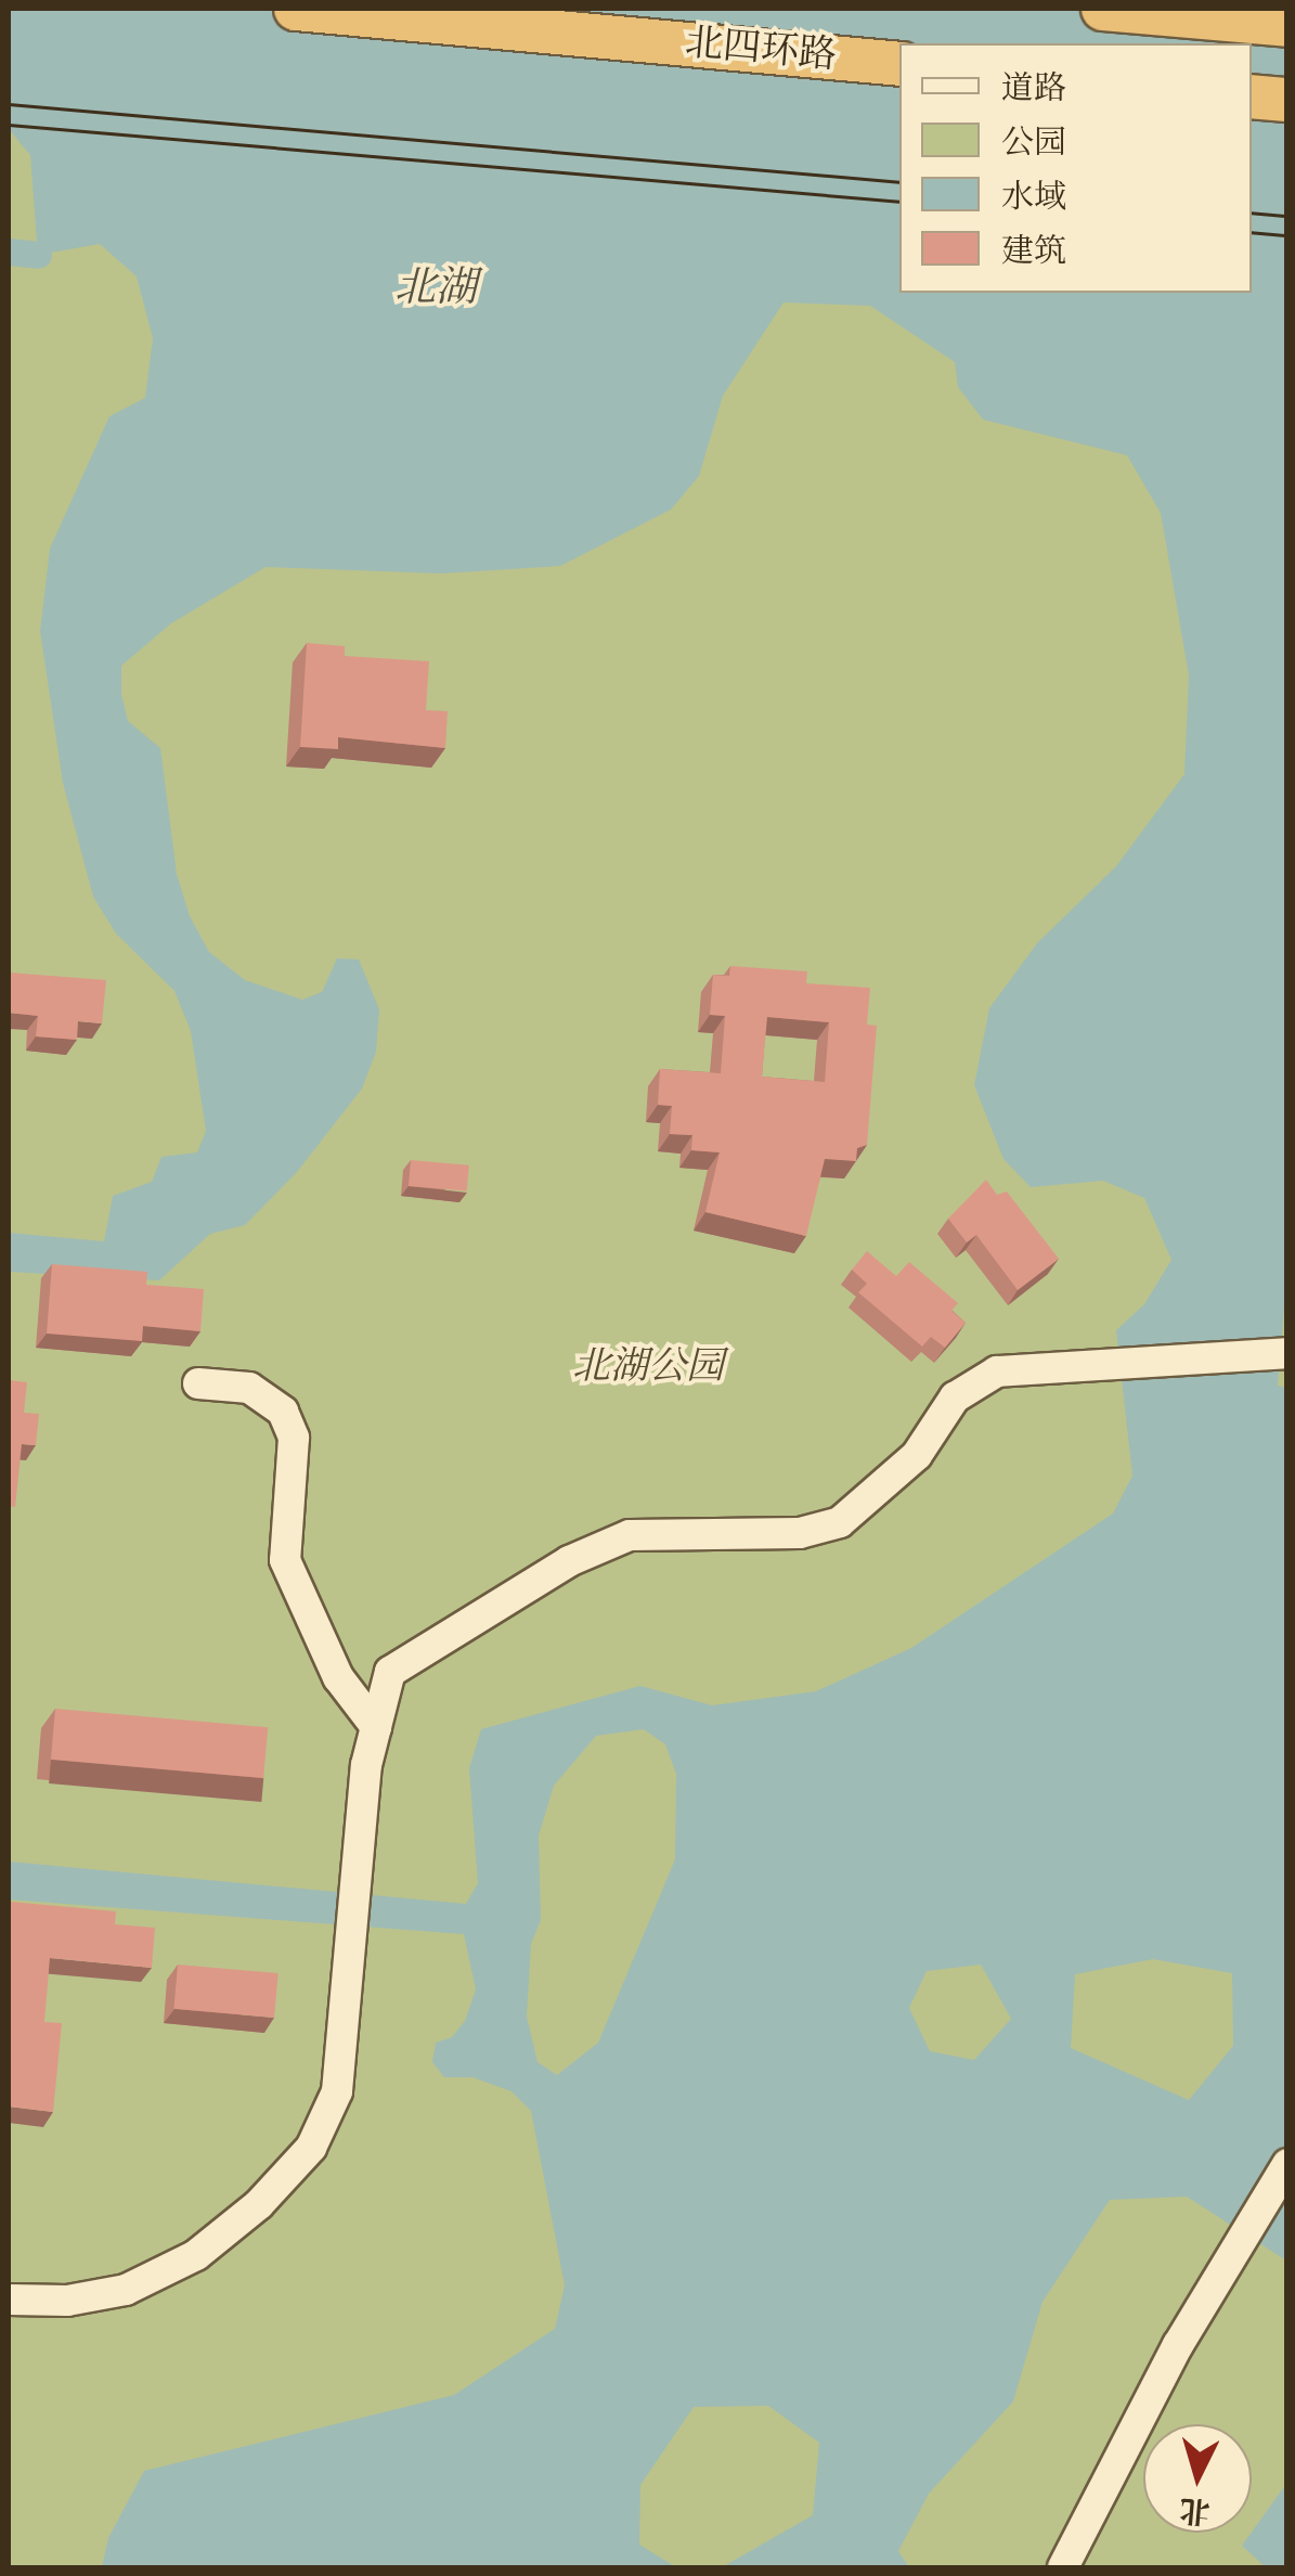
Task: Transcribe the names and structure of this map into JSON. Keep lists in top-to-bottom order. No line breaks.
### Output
{"streets":{"highway":["北四环路"]},"water":["北湖"],"parks":["北湖公园"],"legend":["道路","公园","水域","建筑"],"north":"bottom"}
